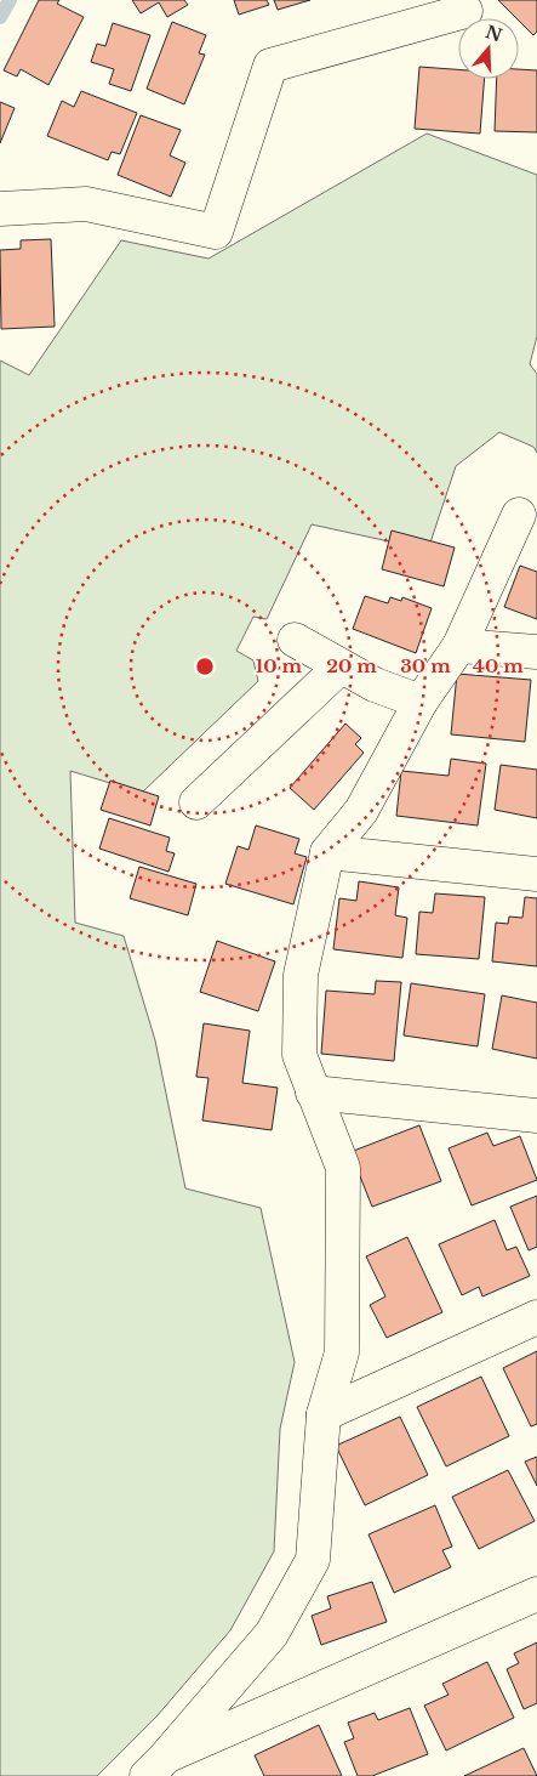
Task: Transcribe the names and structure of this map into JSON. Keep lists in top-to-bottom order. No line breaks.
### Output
{"north":"top","rings":["10 m","20 m","30 m","40 m"]}
